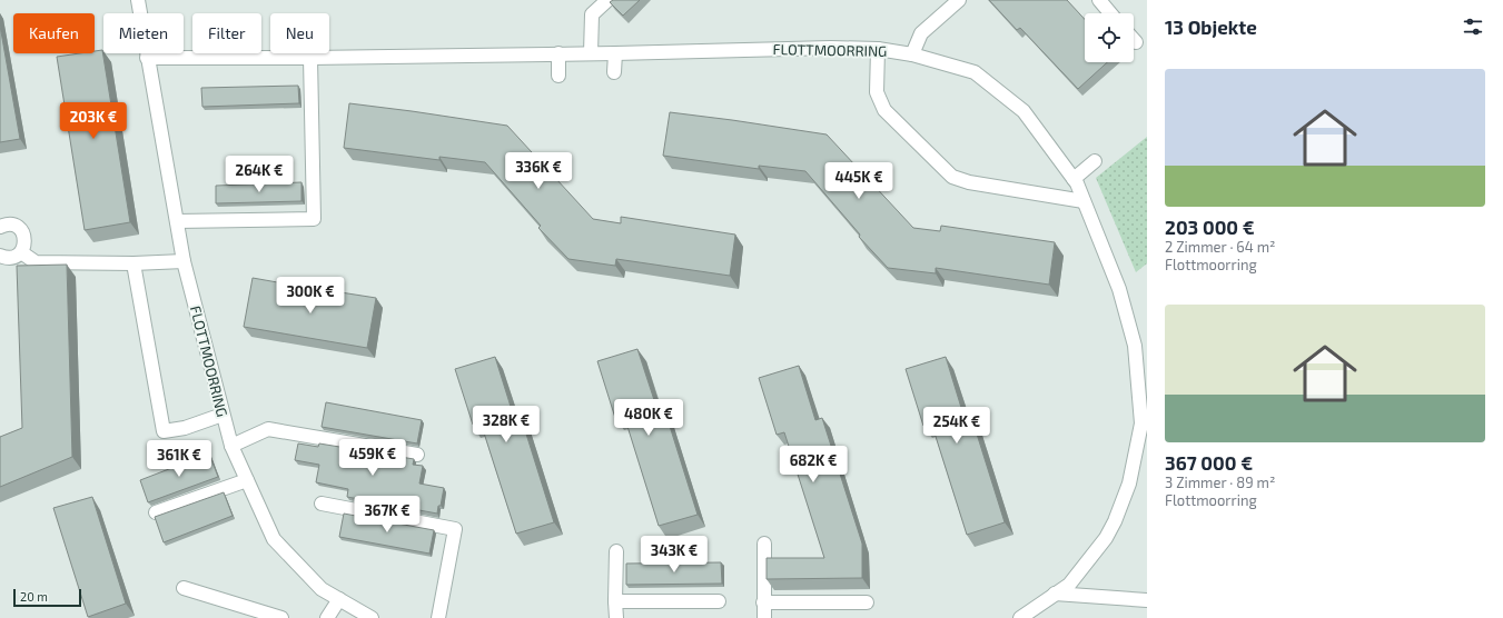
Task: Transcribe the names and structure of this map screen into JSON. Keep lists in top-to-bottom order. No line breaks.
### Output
{"streets":{"street":["FLOTTMOORRING"]},"scale_bar":"20 m","page":{"heading":"13 Objekte","chip":["Kaufen","Mieten","Filter","Neu"],"list":[{"name":"203 000 €","note":"2 Zimmer · 64 m² · Flottmoorring"},{"name":"367 000 €","note":"3 Zimmer · 89 m² · Flottmoorring"}],"price":["203K €","336K €","264K €","445K €","300K €","480K €","328K €","254K €","459K €","361K €","682K €","367K €","343K €"],"scale":"20 m"}}
